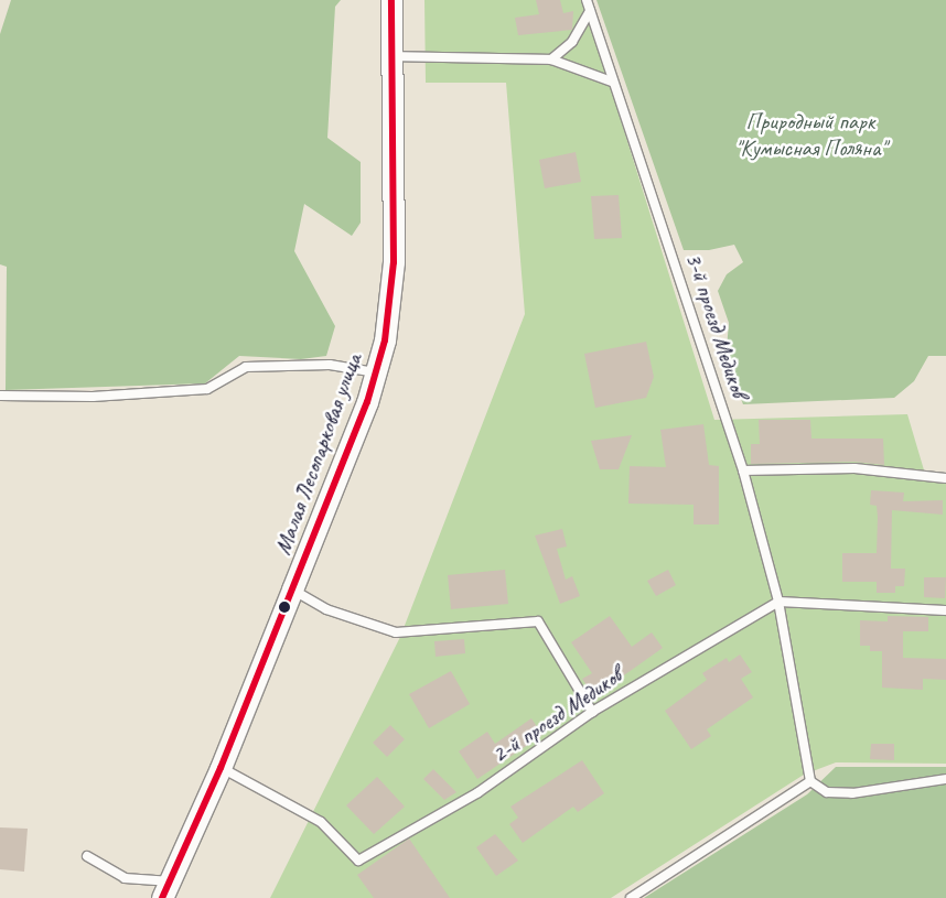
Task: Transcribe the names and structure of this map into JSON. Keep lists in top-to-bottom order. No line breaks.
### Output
{"streets":{"street":["Малая Лесопарковая улица"],"lane":["3-й проезд Медиков","2-й проезд Медиков"]},"crossings":[["3-й проезд Медиков","2-й проезд Медиков"],["Малая Лесопарковая улица","2-й проезд Медиков"]],"parks":["Природный парк \"Кумысная Поляна\""]}
